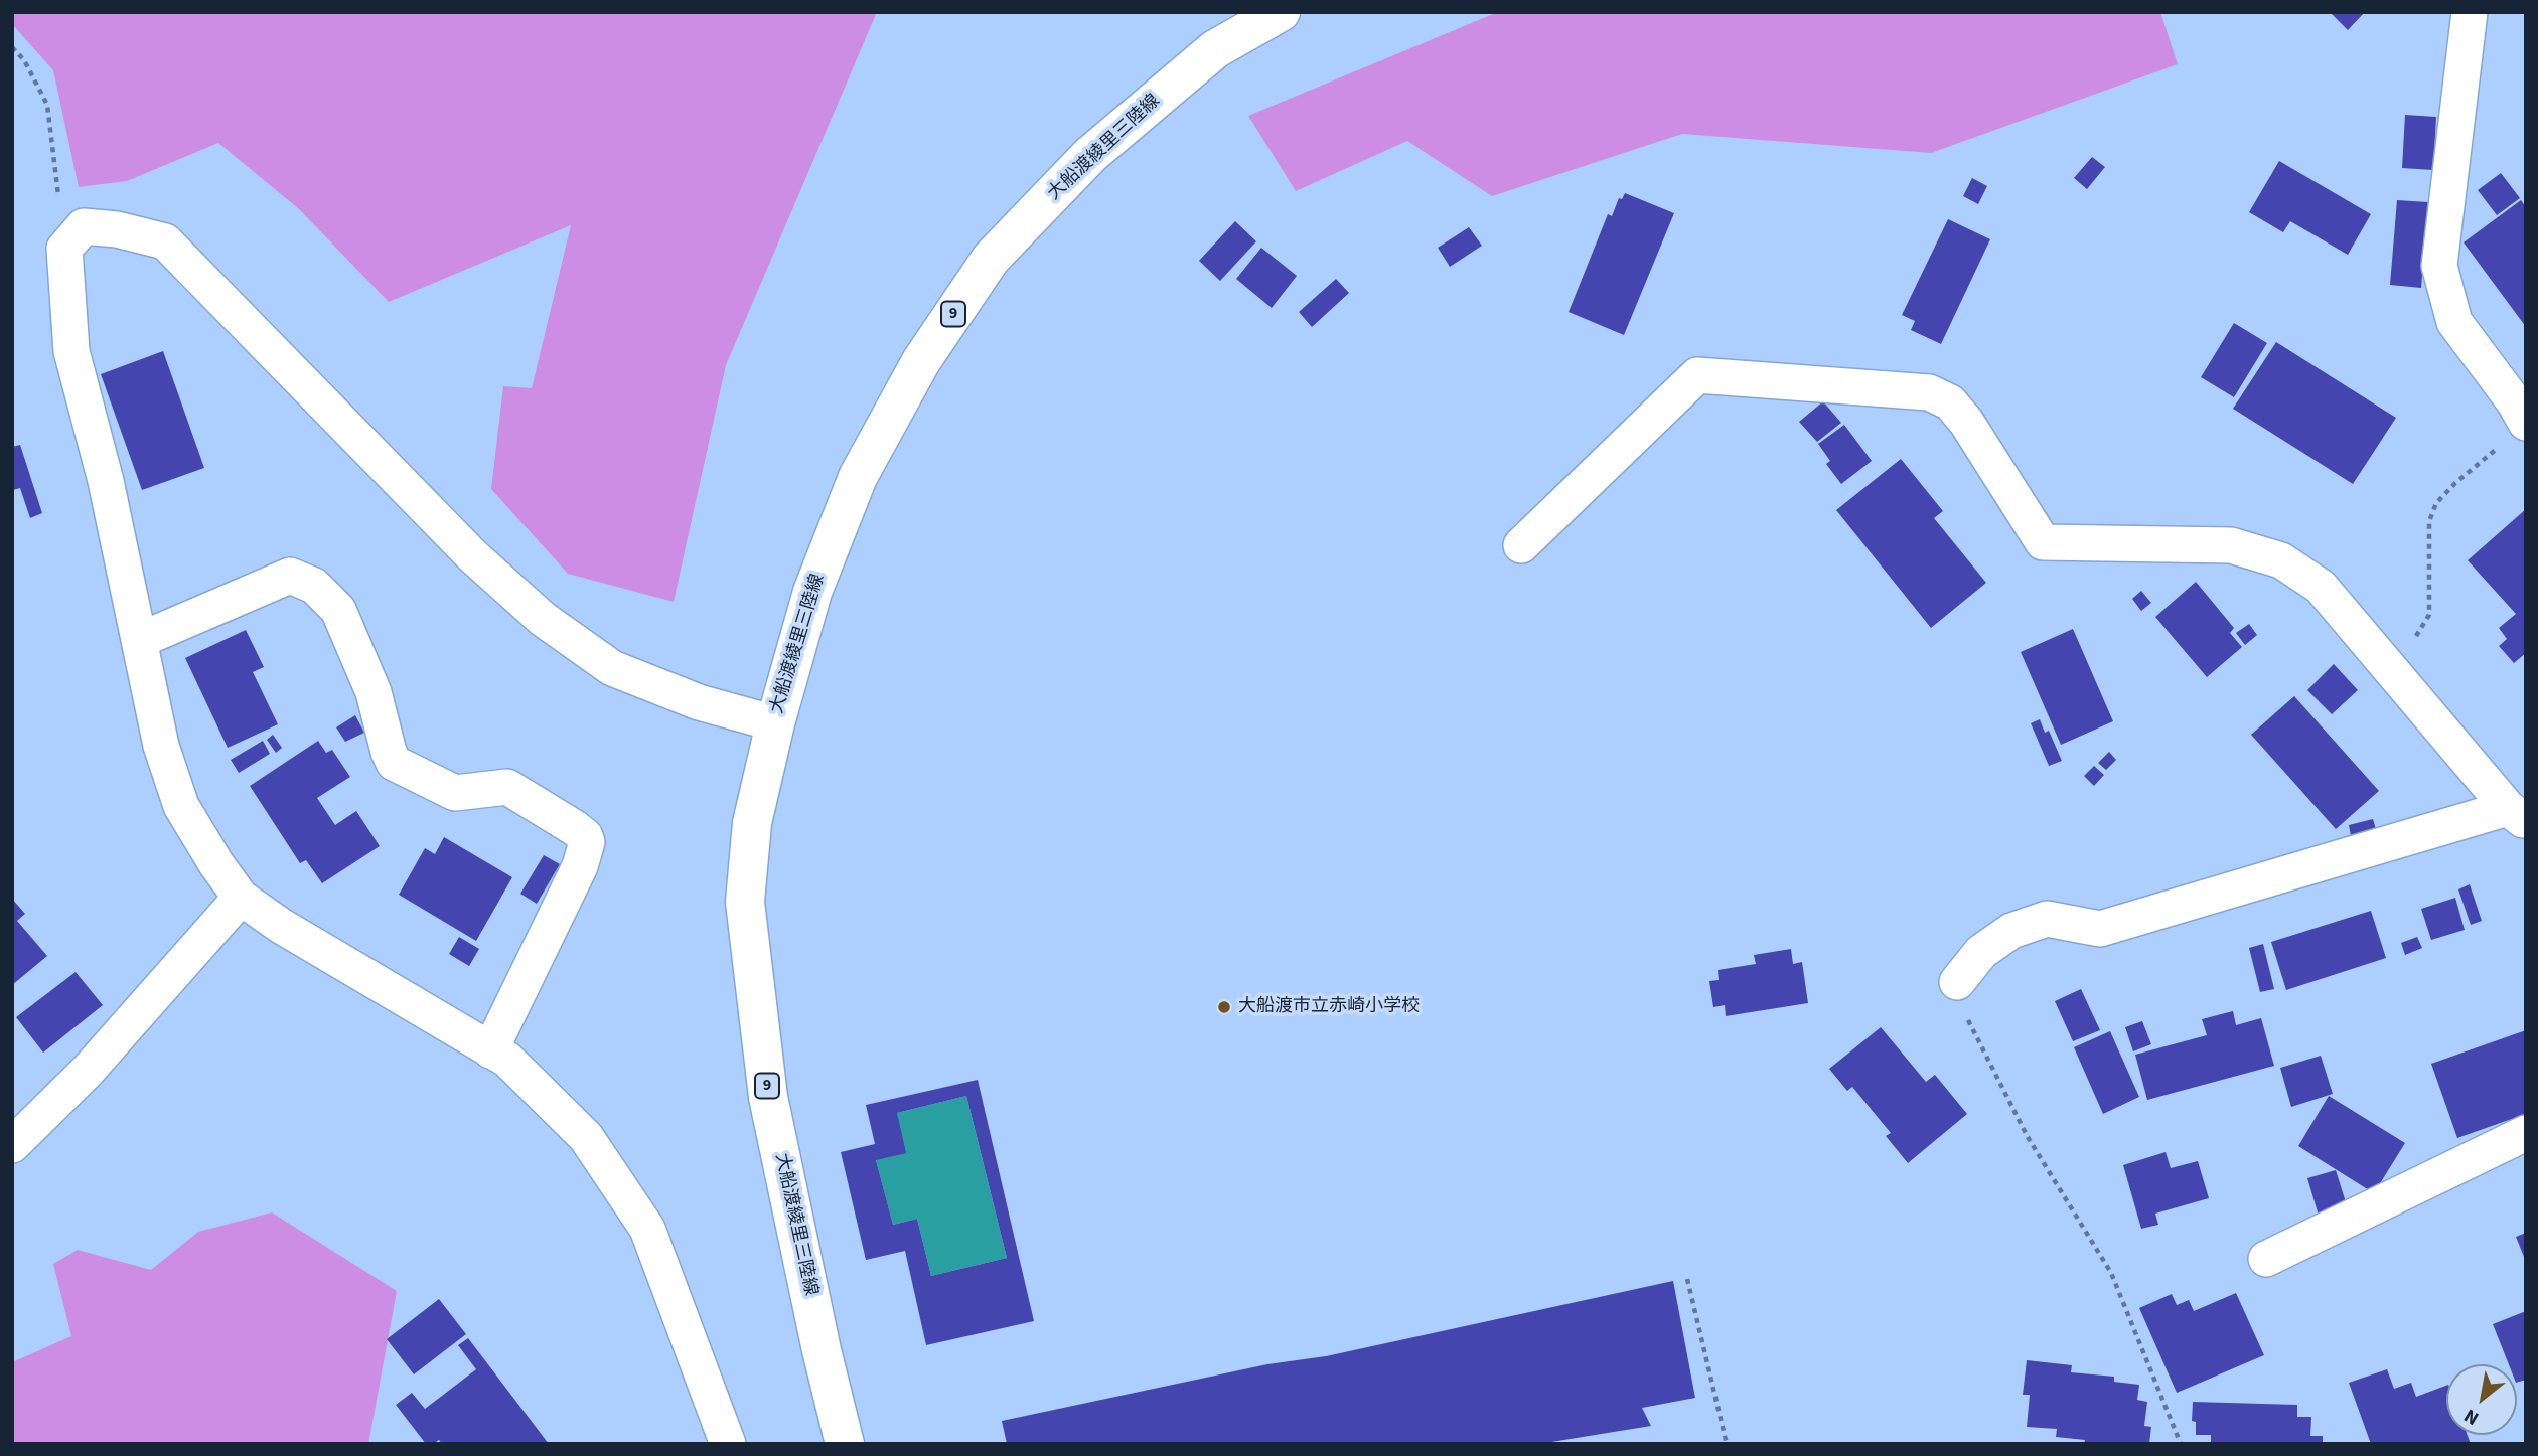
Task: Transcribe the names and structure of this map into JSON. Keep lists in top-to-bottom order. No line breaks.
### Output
{"streets":{"main road":["大船渡綾里三陸線","9"]},"places":["大船渡市立赤崎小学校"],"north":"bottom left"}
